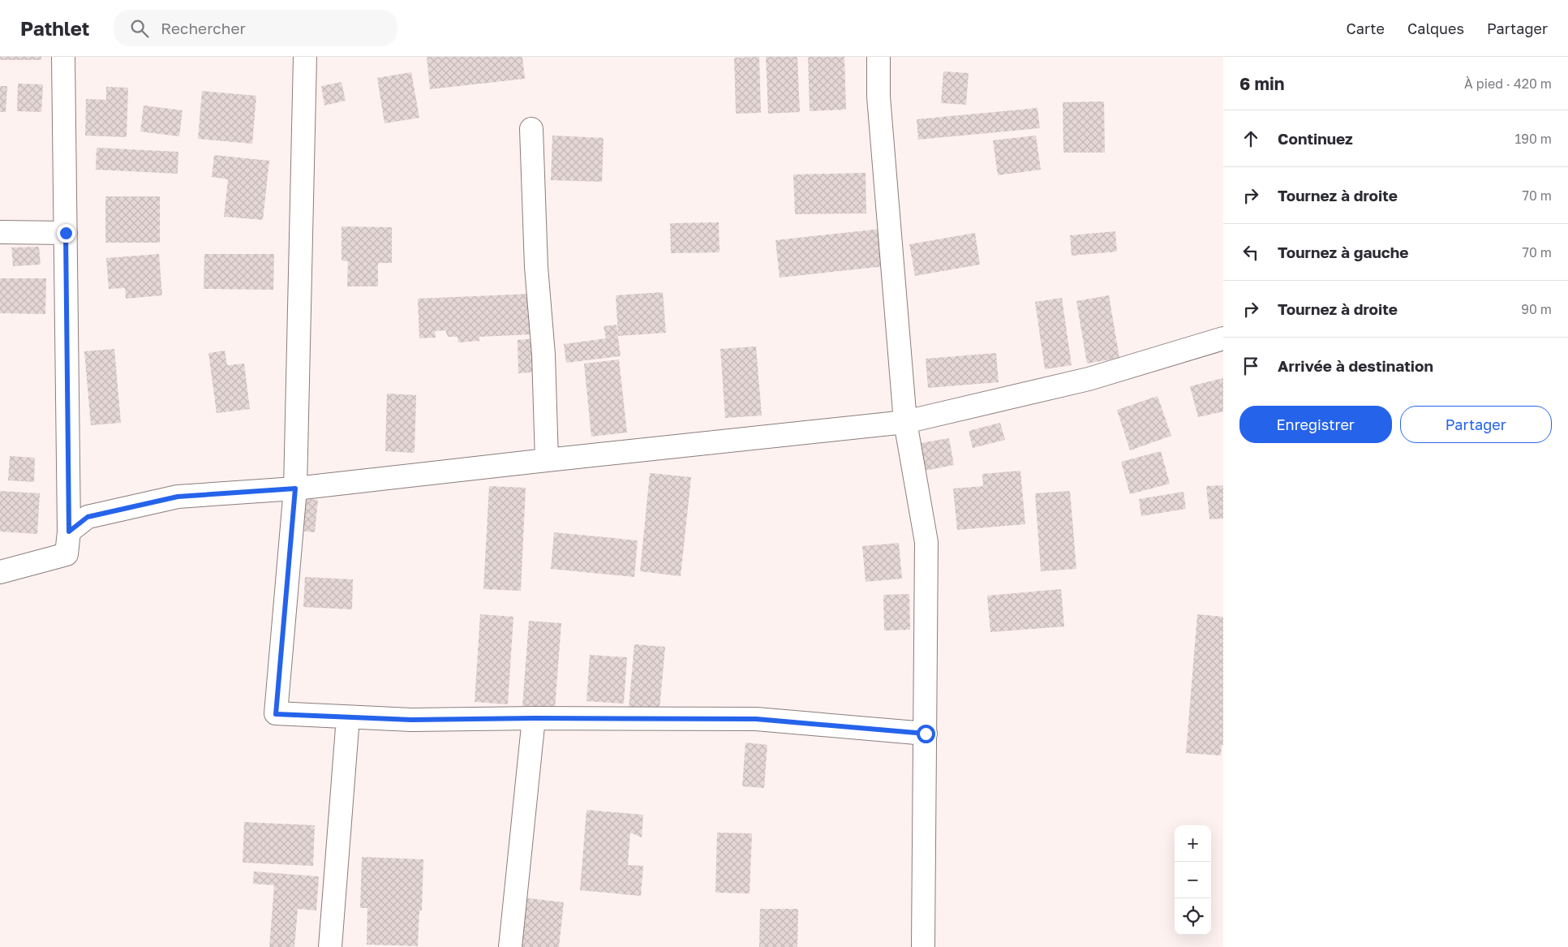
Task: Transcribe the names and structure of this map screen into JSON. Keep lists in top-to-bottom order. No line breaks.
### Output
{"page":{"header":"Pathlet","search":"Rechercher","nav":["Carte","Calques","Partager"],"heading":["6 min","À pied · 420 m"],"list":[["Continuez","190 m"],["Tournez à droite","70 m"],["Tournez à gauche","70 m"],["Tournez à droite","90 m"],"Arrivée à destination"],"buttons":["Enregistrer","Partager"],"map_buttons":["+","−"]}}
